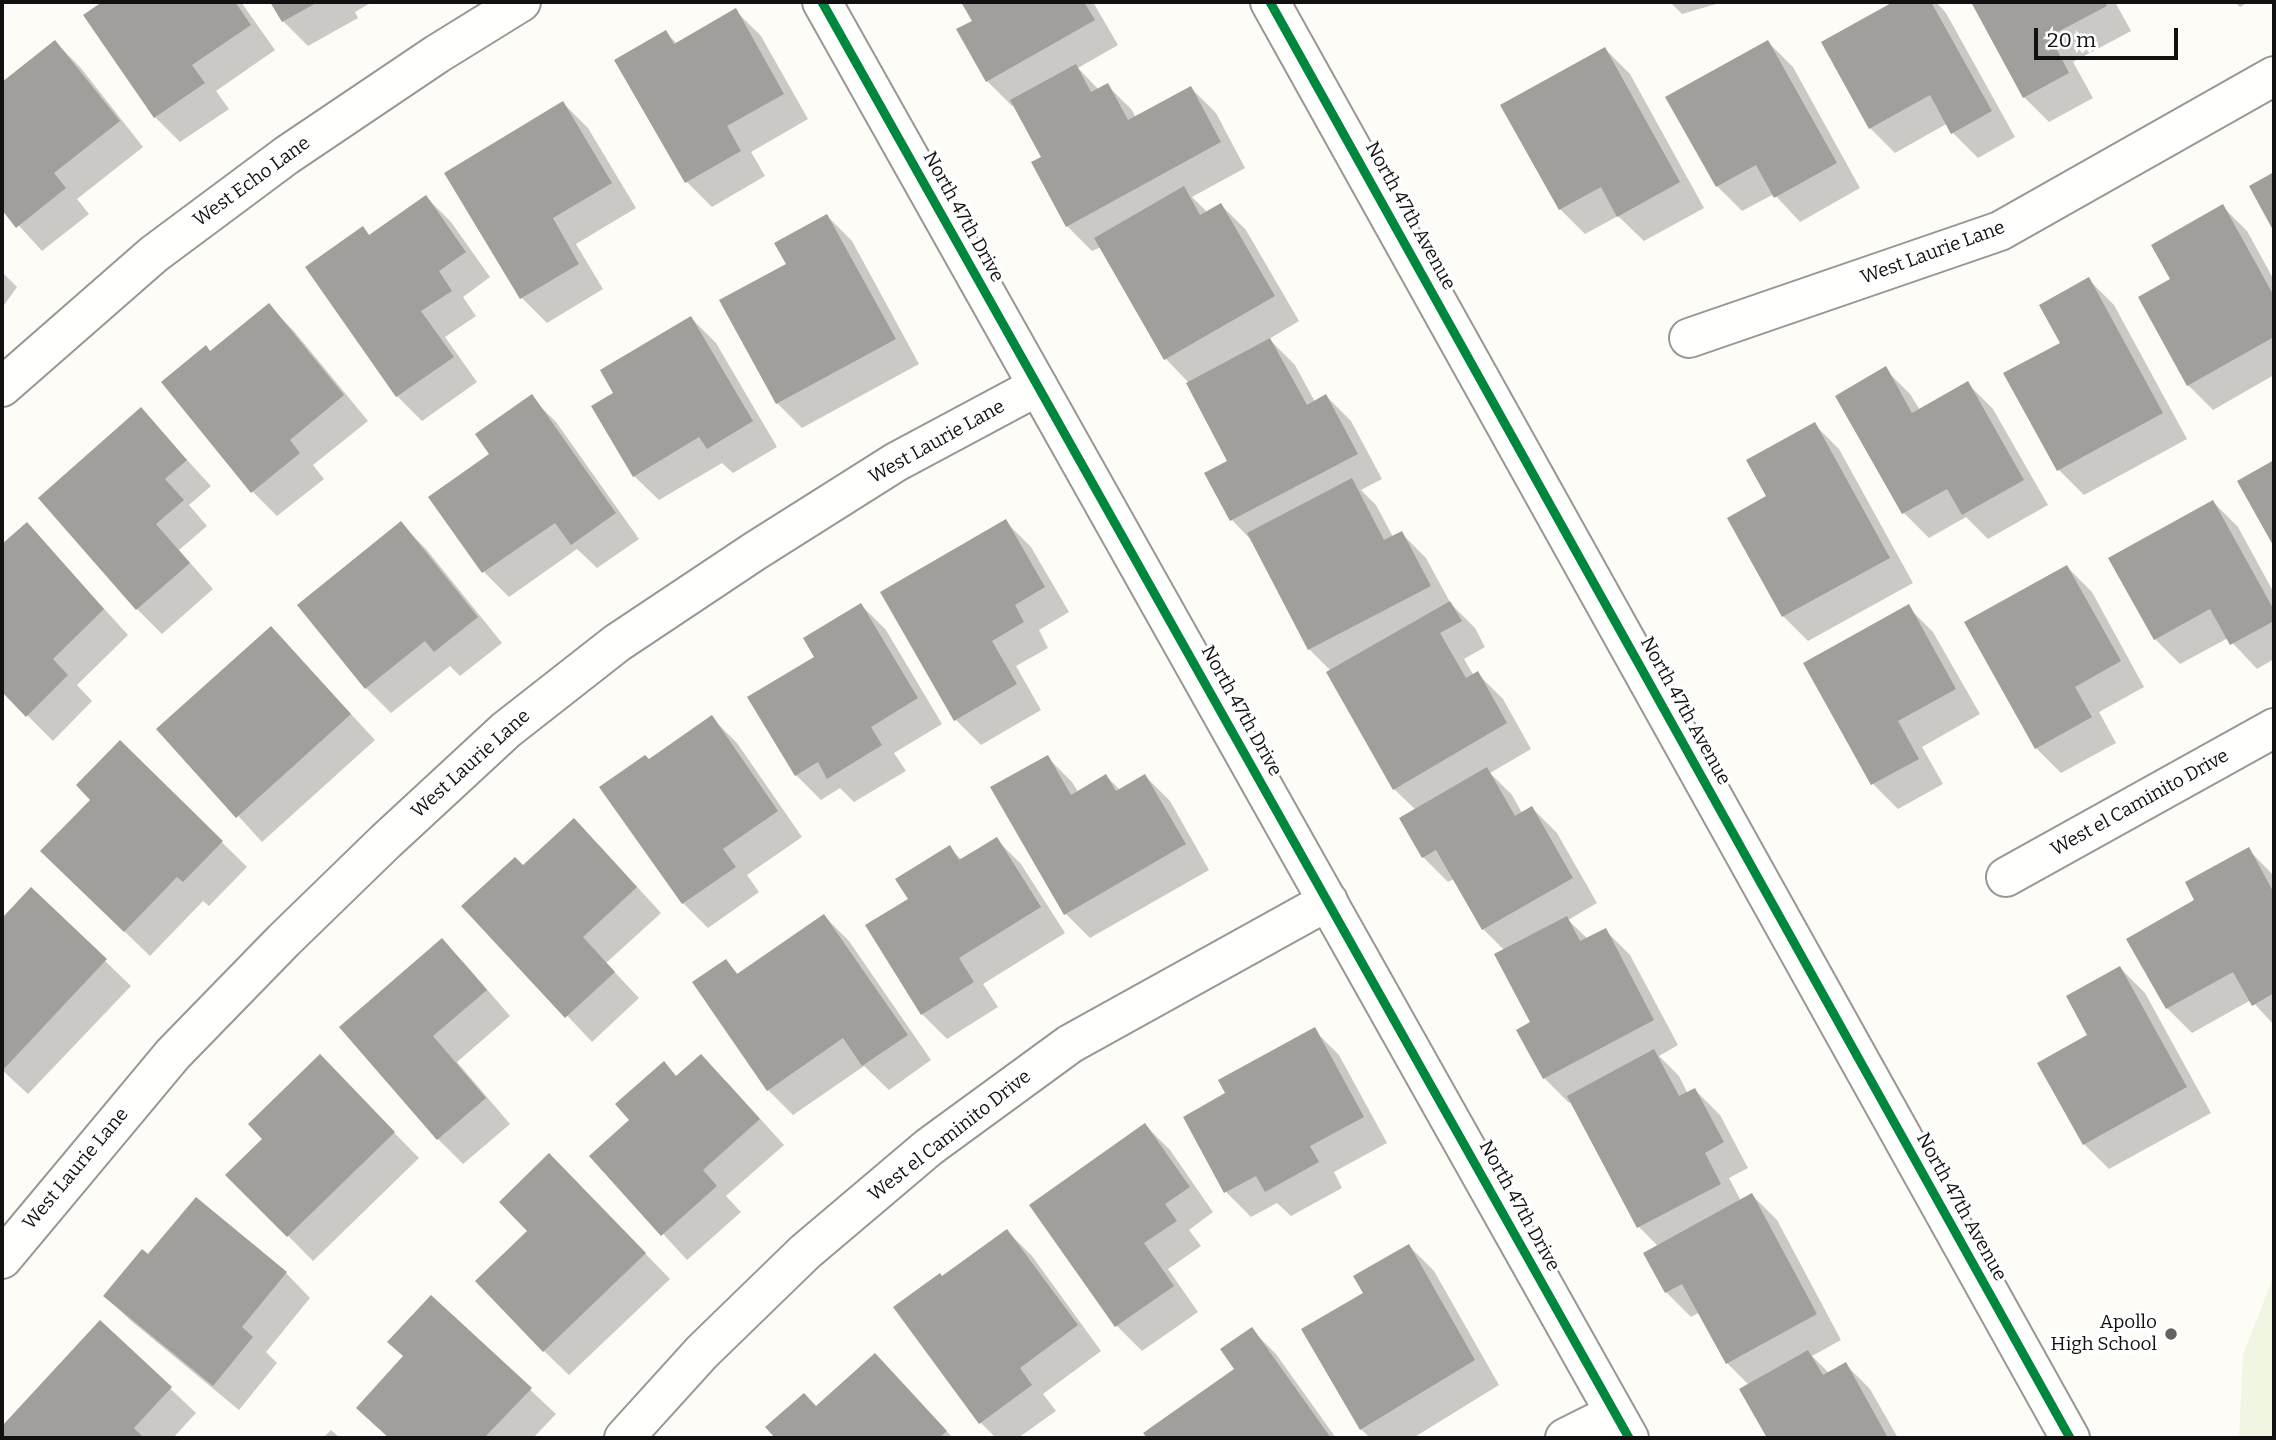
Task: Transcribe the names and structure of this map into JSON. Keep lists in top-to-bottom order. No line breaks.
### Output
{"streets":{"street":["West Echo Lane","North 47th Avenue","North 47th Drive","West Laurie Lane","West el Caminito Drive"]},"crossings":[["North 47th Drive","West Laurie Lane"],["North 47th Drive","West el Caminito Drive"]],"places":["Apollo High School"],"scale_bar":"20 m"}
